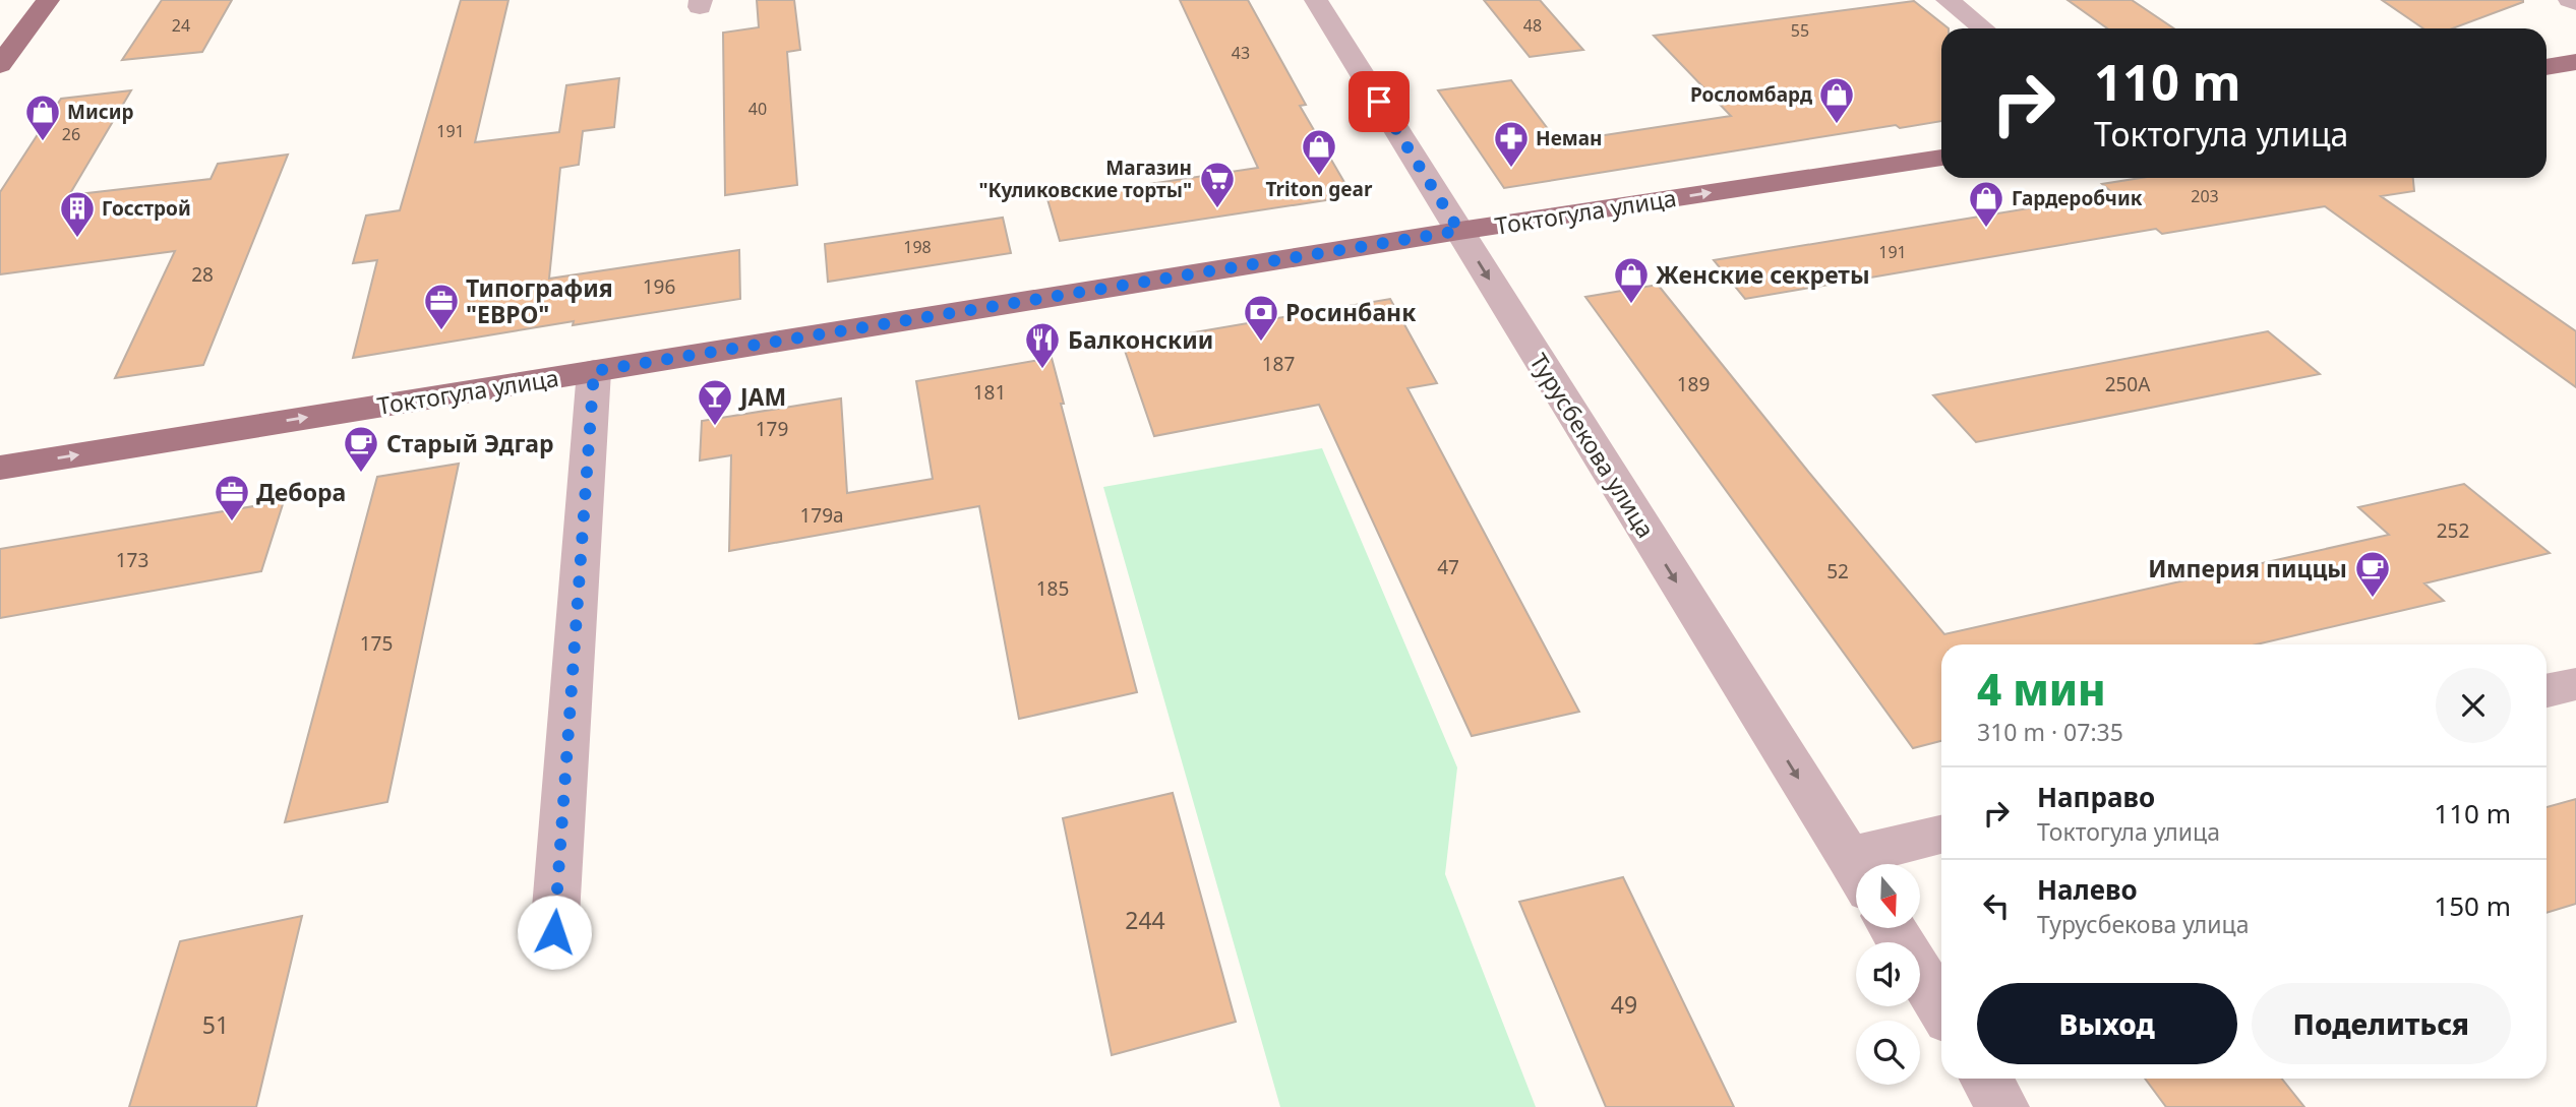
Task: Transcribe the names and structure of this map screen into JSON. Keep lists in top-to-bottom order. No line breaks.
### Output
{"streets":{"main road":["Токтогула улица"],"street":["Турусбекова улица"]},"crossings":[["Токтогула улица","Турусбекова улица"]],"one_way":["Токтогула улица","Турусбекова улица"],"places":{"shop":["Росломбард","Мисир","Triton gear","Гардеробчик","Женские секреты"],"pharmacy":["Неман"],"supermarket":["Магазин \"Куликовские торты\""],"building":["Госстрой"],"office":["Типография \"ЕВРО\"","Дебора"],"bank":["Росинбанк"],"restaurant":["Балконскии"],"bar":["JAM"],"cafe":["Старый Эдгар","Империя пиццы"]},"house_numbers":["24","48","55","43","40","191","26","203","198","191","28","196","187","189","250А","181","179","179а","252","173","47","52","185","175","244","49","51"],"north":"bottom","page":{"turn":["110 m","Токтогула улица"],"heading":["4 мин","310 m · 07:35"],"list":[{"name":"Направо","note":"Токтогула улица","value":"110 m"},{"name":"Налево","note":"Турусбекова улица","value":"150 m"}],"buttons":["Выход","Поделиться"]}}
